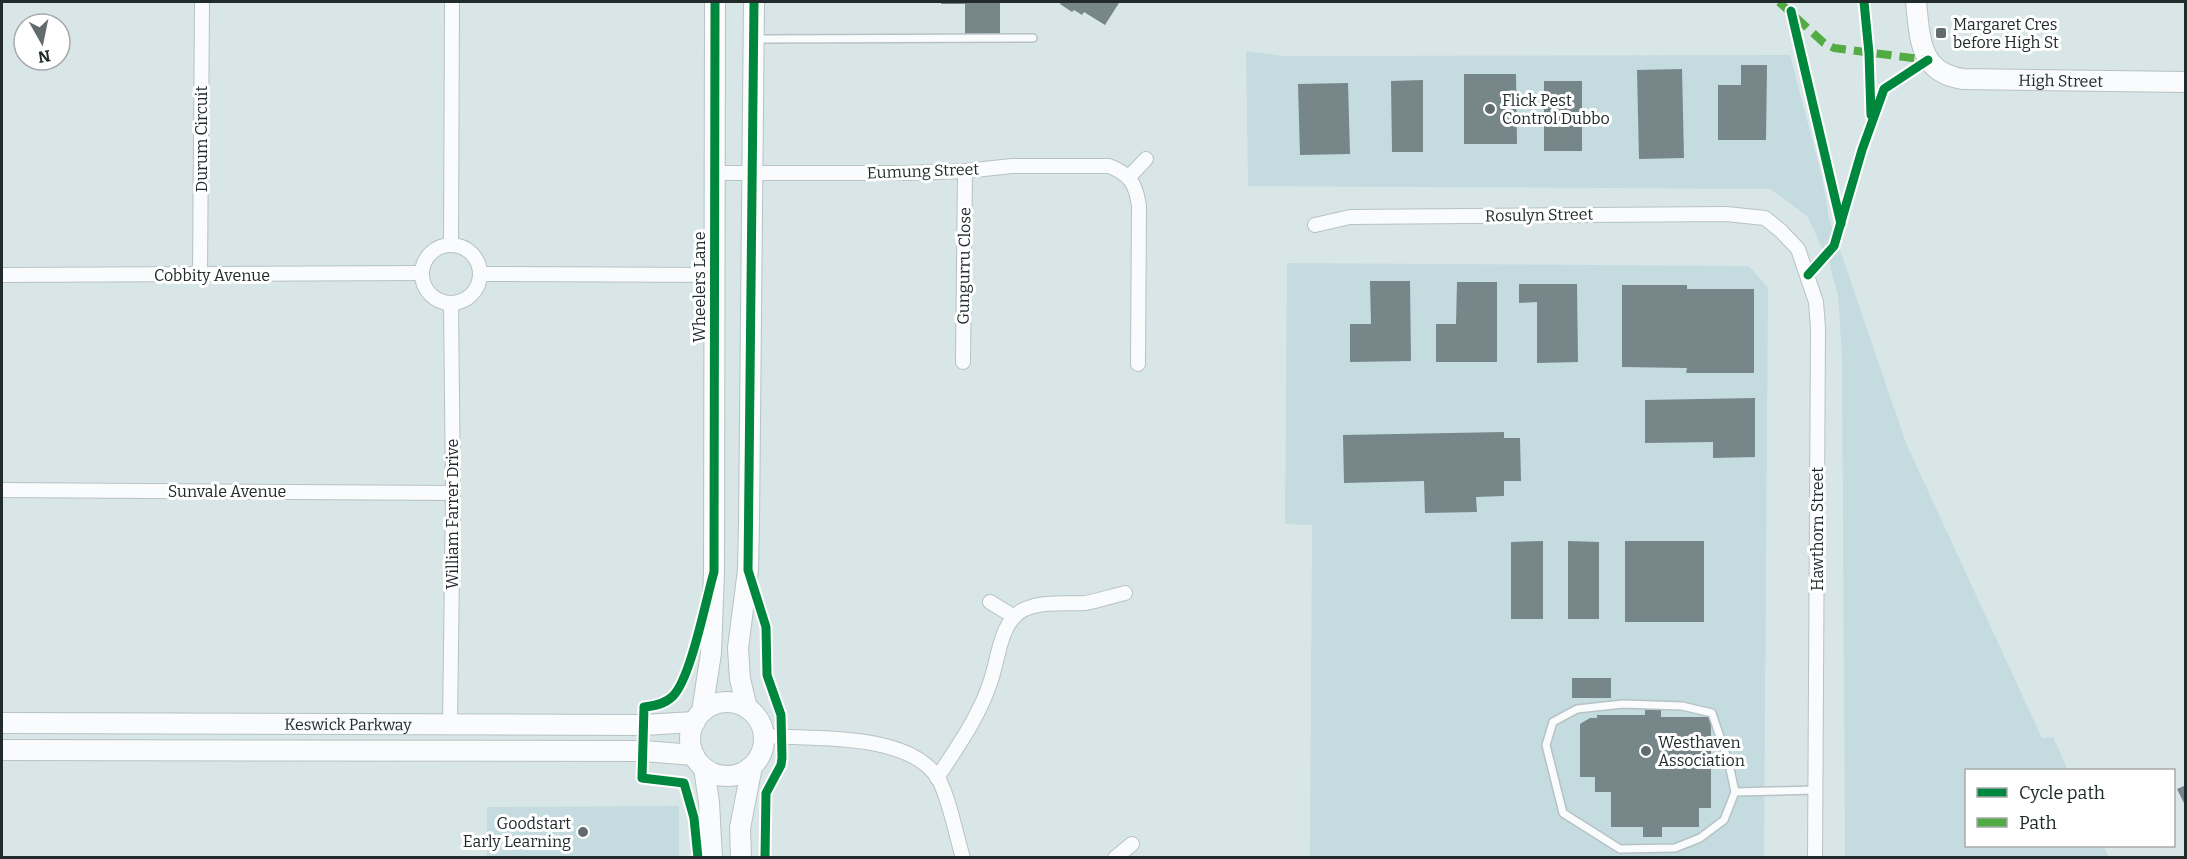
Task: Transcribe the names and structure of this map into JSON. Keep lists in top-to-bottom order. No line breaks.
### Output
{"streets":{"main road":["High Street","Wheelers Lane","Keswick Parkway"],"street":["Durum Circuit","Eumung Street","Rosulyn Street","Gungurru Close","Cobbity Avenue","Sunvale Avenue","William Farrer Drive","Hawthorn Street"]},"crossings":[["Durum Circuit","Cobbity Avenue"],["Eumung Street","Gungurru Close"],["Eumung Street","Wheelers Lane"],["Rosulyn Street","Hawthorn Street"],["Cobbity Avenue","William Farrer Drive"],["Wheelers Lane","Keswick Parkway"],["Sunvale Avenue","William Farrer Drive"],["William Farrer Drive","Keswick Parkway"]],"places":{"transit":["Margaret Cres before High St"],"other":["Flick Pest Control Dubbo","Westhaven Association","Goodstart Early Learning"]},"legend":["Cycle path","Path"],"north":"bottom"}
